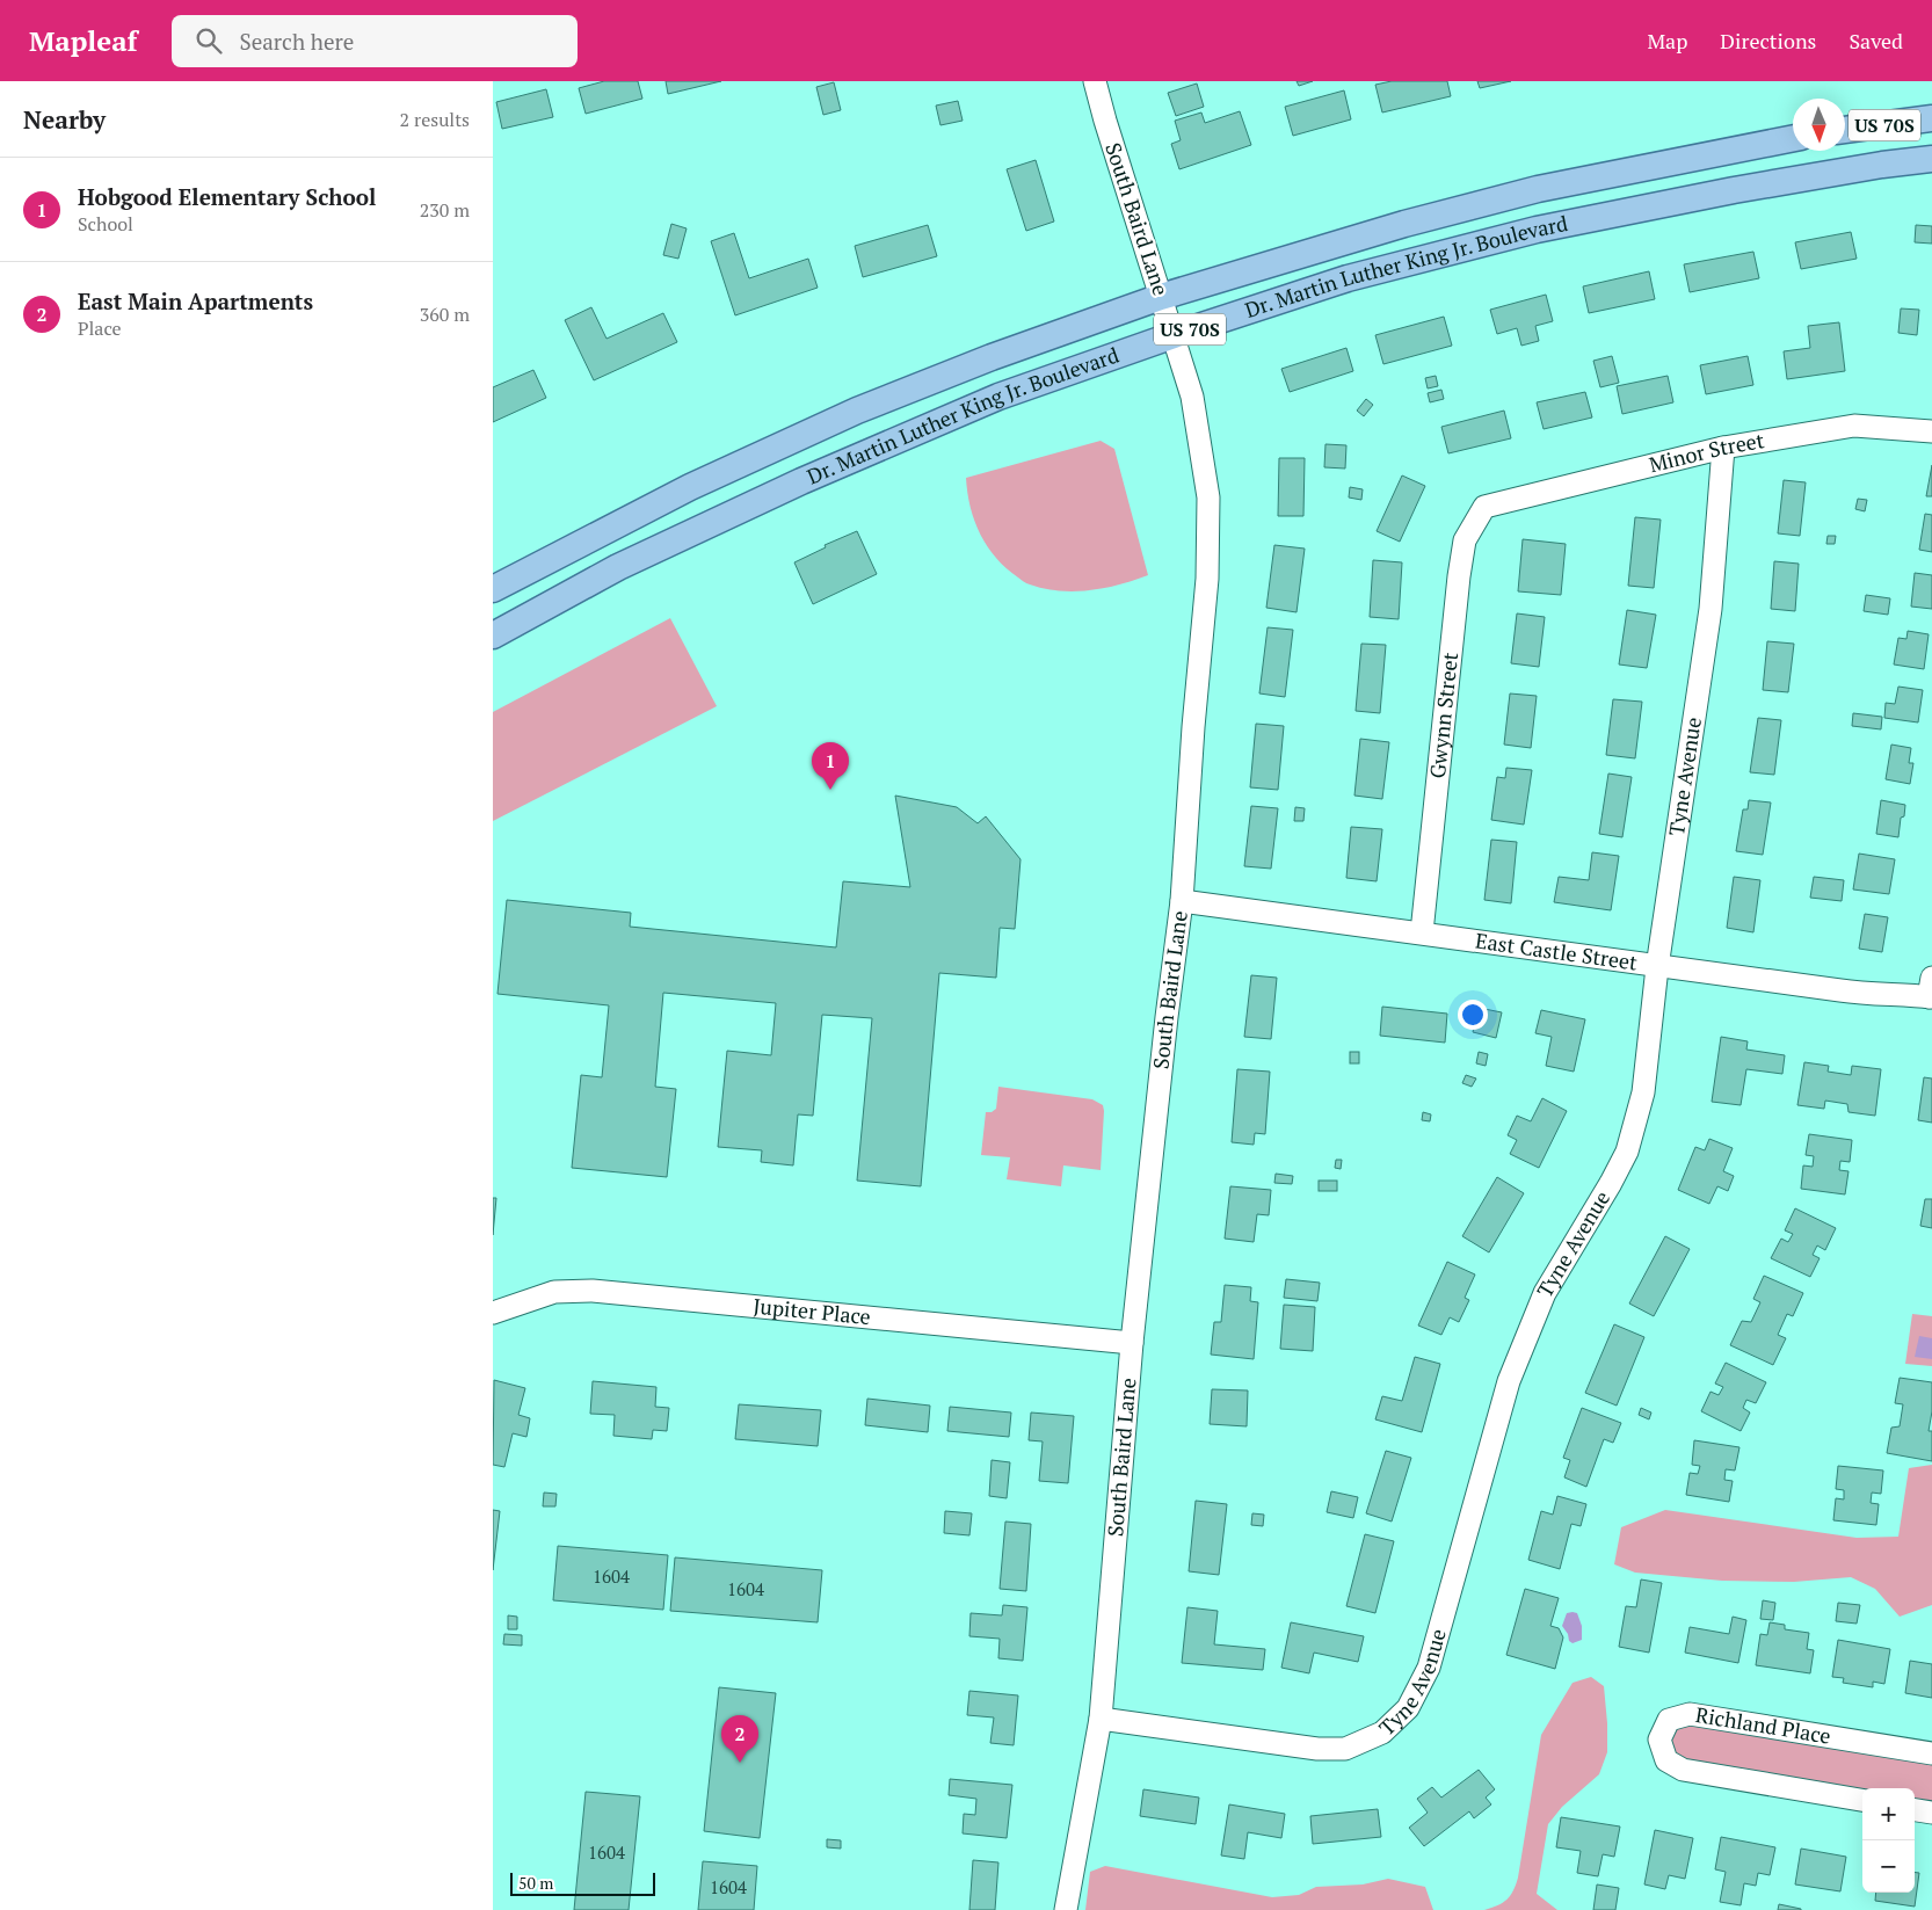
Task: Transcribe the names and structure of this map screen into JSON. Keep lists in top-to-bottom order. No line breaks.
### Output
{"streets":{"main road":["US 70S","Dr. Martin Luther King Jr. Boulevard"],"street":["South Baird Lane","Minor Street","Gwynn Street","Tyne Avenue","East Castle Street","Jupiter Place","Richland Place"]},"crossings":[["South Baird Lane","Dr. Martin Luther King Jr. Boulevard"],["South Baird Lane","Tyne Avenue"],["South Baird Lane","East Castle Street"],["South Baird Lane","Jupiter Place"],["Minor Street","Gwynn Street"],["Minor Street","Tyne Avenue"],["Gwynn Street","East Castle Street"],["Tyne Avenue","East Castle Street"]],"house_numbers":["1604","1604","1604","1604"],"scale_bar":"50 m","north":"bottom","page":{"header":"Mapleaf","search":"Search here","nav":["Map","Directions","Saved"],"heading":["Nearby","2 results"],"list":[{"mark":"1","name":"Hobgood Elementary School","note":"School","value":"230 m"},{"mark":"2","name":"East Main Apartments","note":"Place","value":"360 m"}],"pins":["1","2"],"map_buttons":["+","−"],"scale":"50 m"}}
